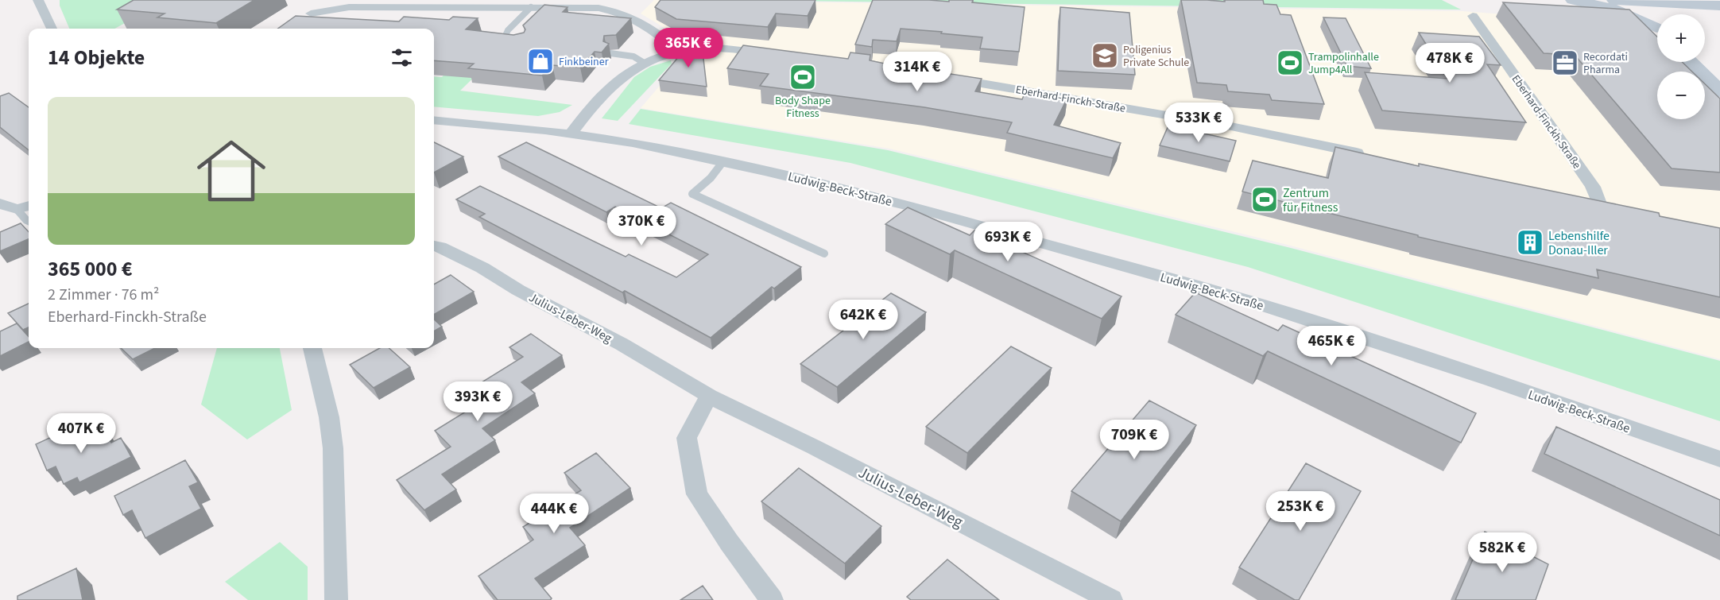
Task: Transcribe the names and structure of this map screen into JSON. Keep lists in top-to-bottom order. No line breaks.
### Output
{"streets":{"street":["Eberhard-Finckh-Straße","Ludwig-Beck-Straße","Julius-Leber-Weg"]},"places":{"school or university":["Poligenius Private Schule"],"shop":["Finkbeiner"],"sports":["Trampolinhalle Jump4All","Body Shape Fitness","Zentrum für Fitness"],"office":["Recordati Pharma"],"building":["Lebenshilfe Donau-Iller"]},"page":{"map_buttons":["+","−"],"price":["365K €","478K €","314K €","533K €","370K €","693K €","642K €","465K €","393K €","407K €","709K €","253K €","444K €","582K €"],"heading":"14 Objekte","list":[{"name":"365 000 €","note":"2 Zimmer · 76 m² · Eberhard-Finckh-Straße"}]}}
